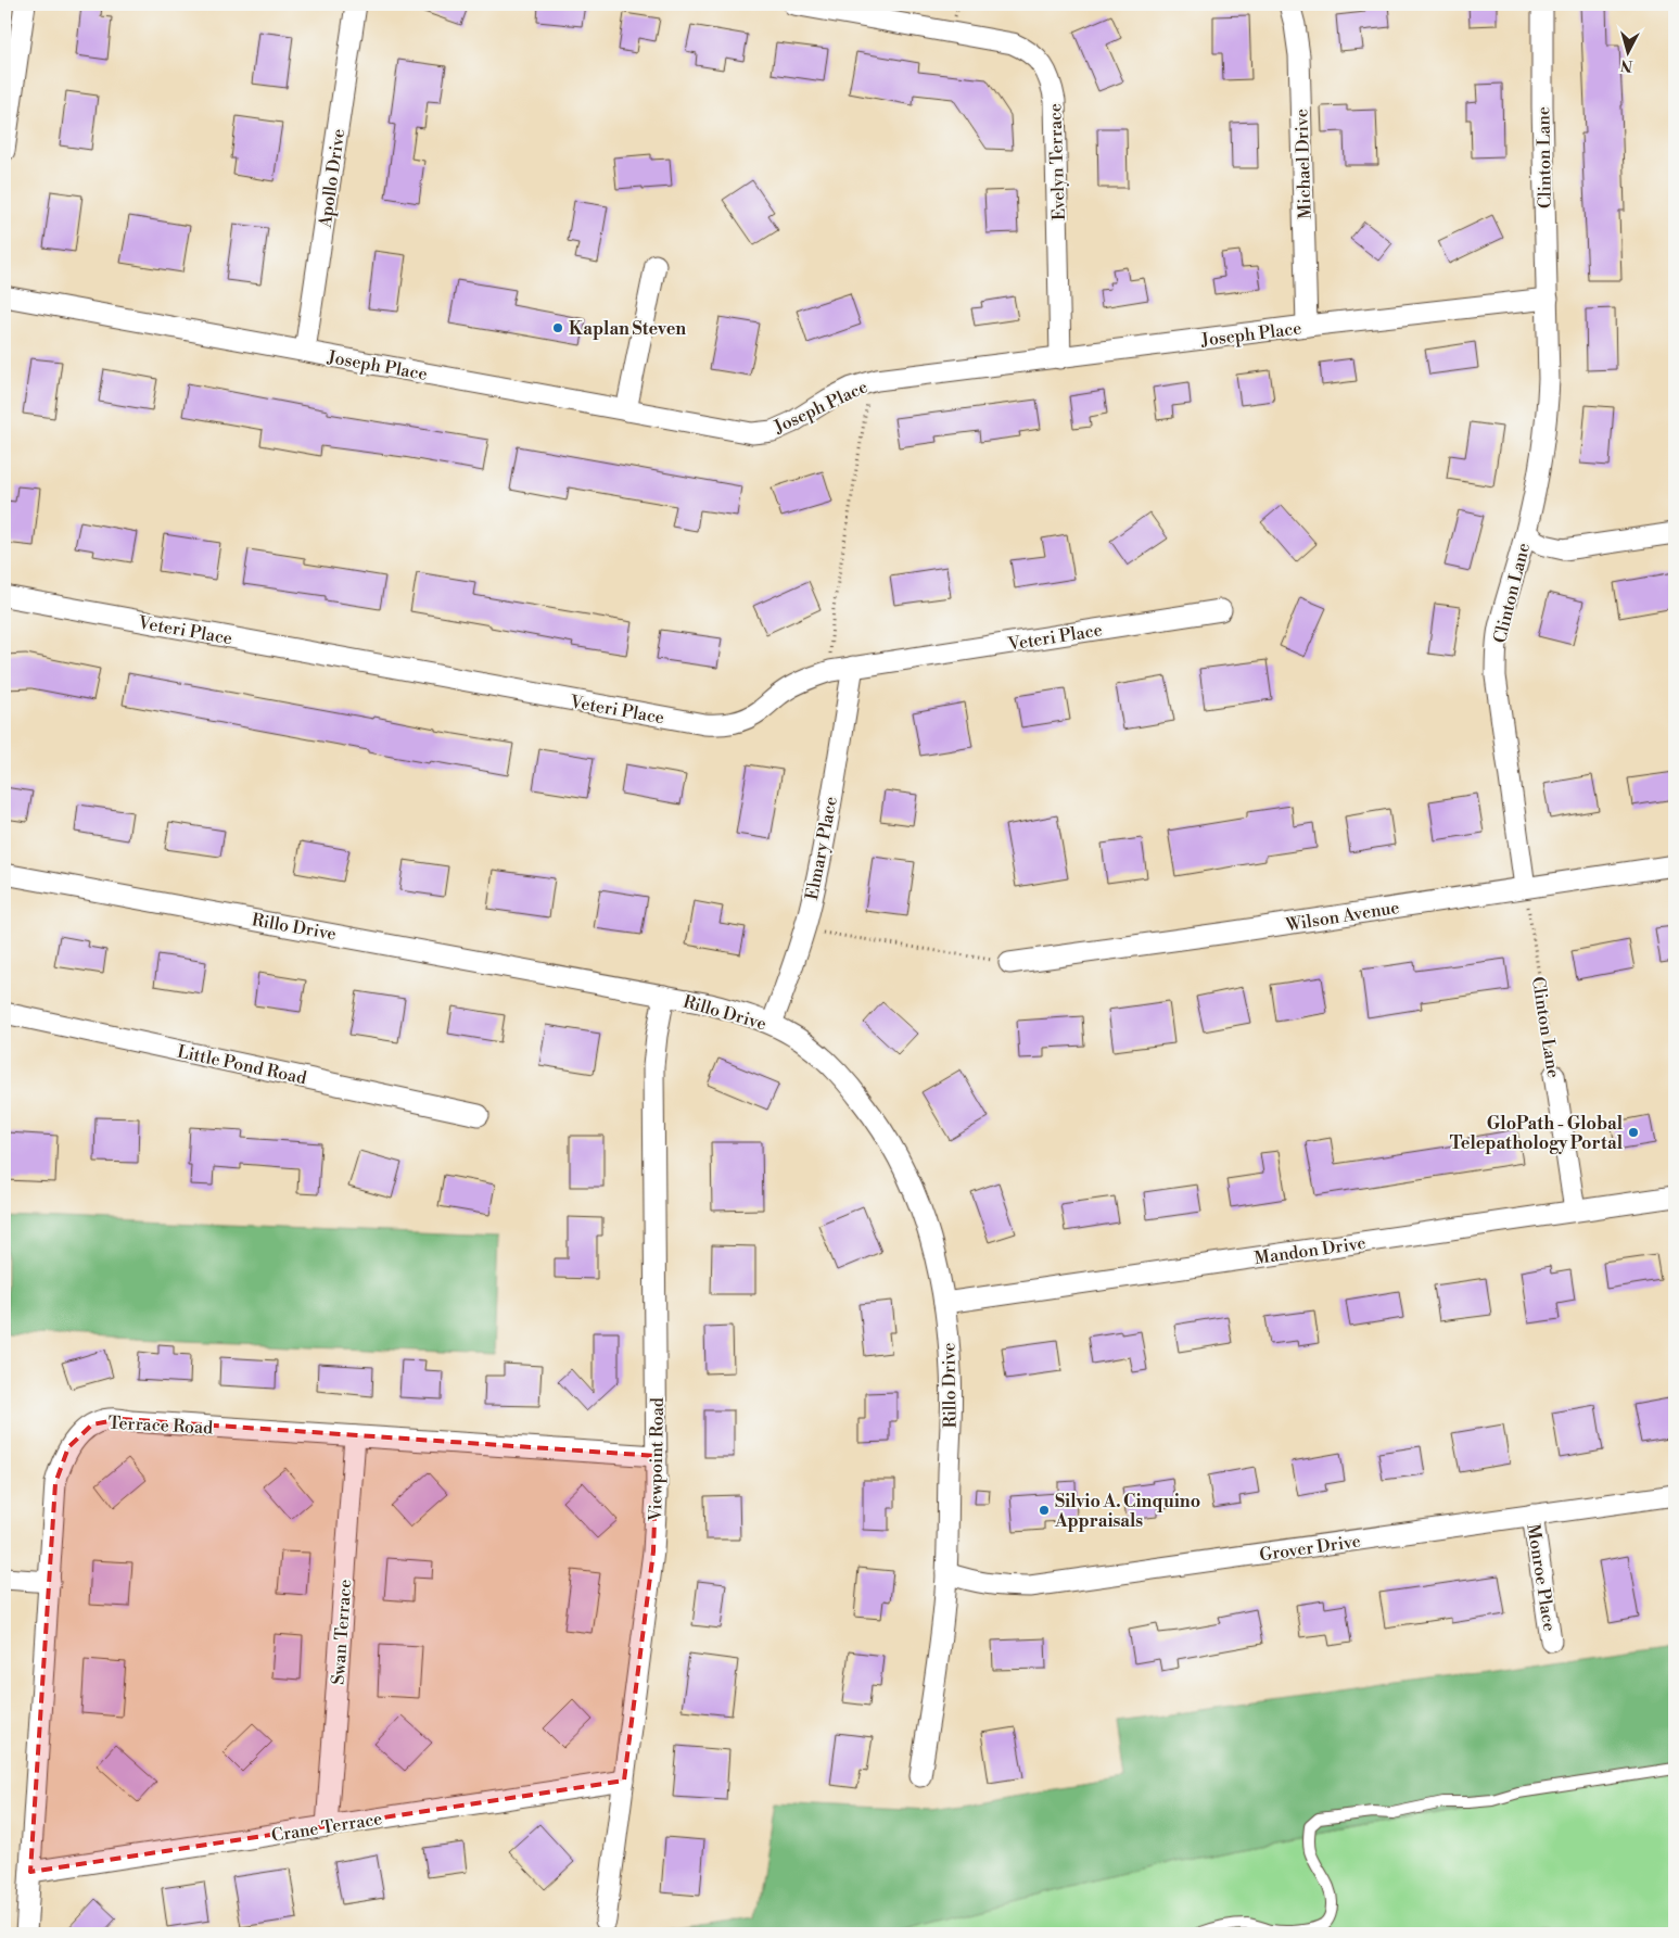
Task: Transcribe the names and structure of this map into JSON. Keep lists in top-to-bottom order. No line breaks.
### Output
{"streets":{"street":["Clinton Lane","Evelyn Terrace","Michael Drive","Apollo Drive","Joseph Place","Veteri Place","Elmary Place","Wilson Avenue","Rillo Drive","Little Pond Road","Mandon Drive","Terrace Road","Viewpoint Road","Grover Drive","Monroe Place","Swan Terrace","Crane Terrace"]},"crossings":[["Clinton Lane","Joseph Place"],["Clinton Lane","Wilson Avenue"],["Clinton Lane","Mandon Drive"],["Evelyn Terrace","Joseph Place"],["Michael Drive","Joseph Place"],["Apollo Drive","Joseph Place"],["Veteri Place","Elmary Place"],["Elmary Place","Rillo Drive"],["Rillo Drive","Mandon Drive"],["Rillo Drive","Viewpoint Road"],["Rillo Drive","Grover Drive"],["Terrace Road","Viewpoint Road"],["Terrace Road","Swan Terrace"],["Terrace Road","Crane Terrace"],["Viewpoint Road","Crane Terrace"],["Grover Drive","Monroe Place"],["Swan Terrace","Crane Terrace"]],"places":["Kaplan Steven","GloPath - Global Telepathology Portal","Silvio A. Cinquino Appraisals"],"north":"bottom"}
